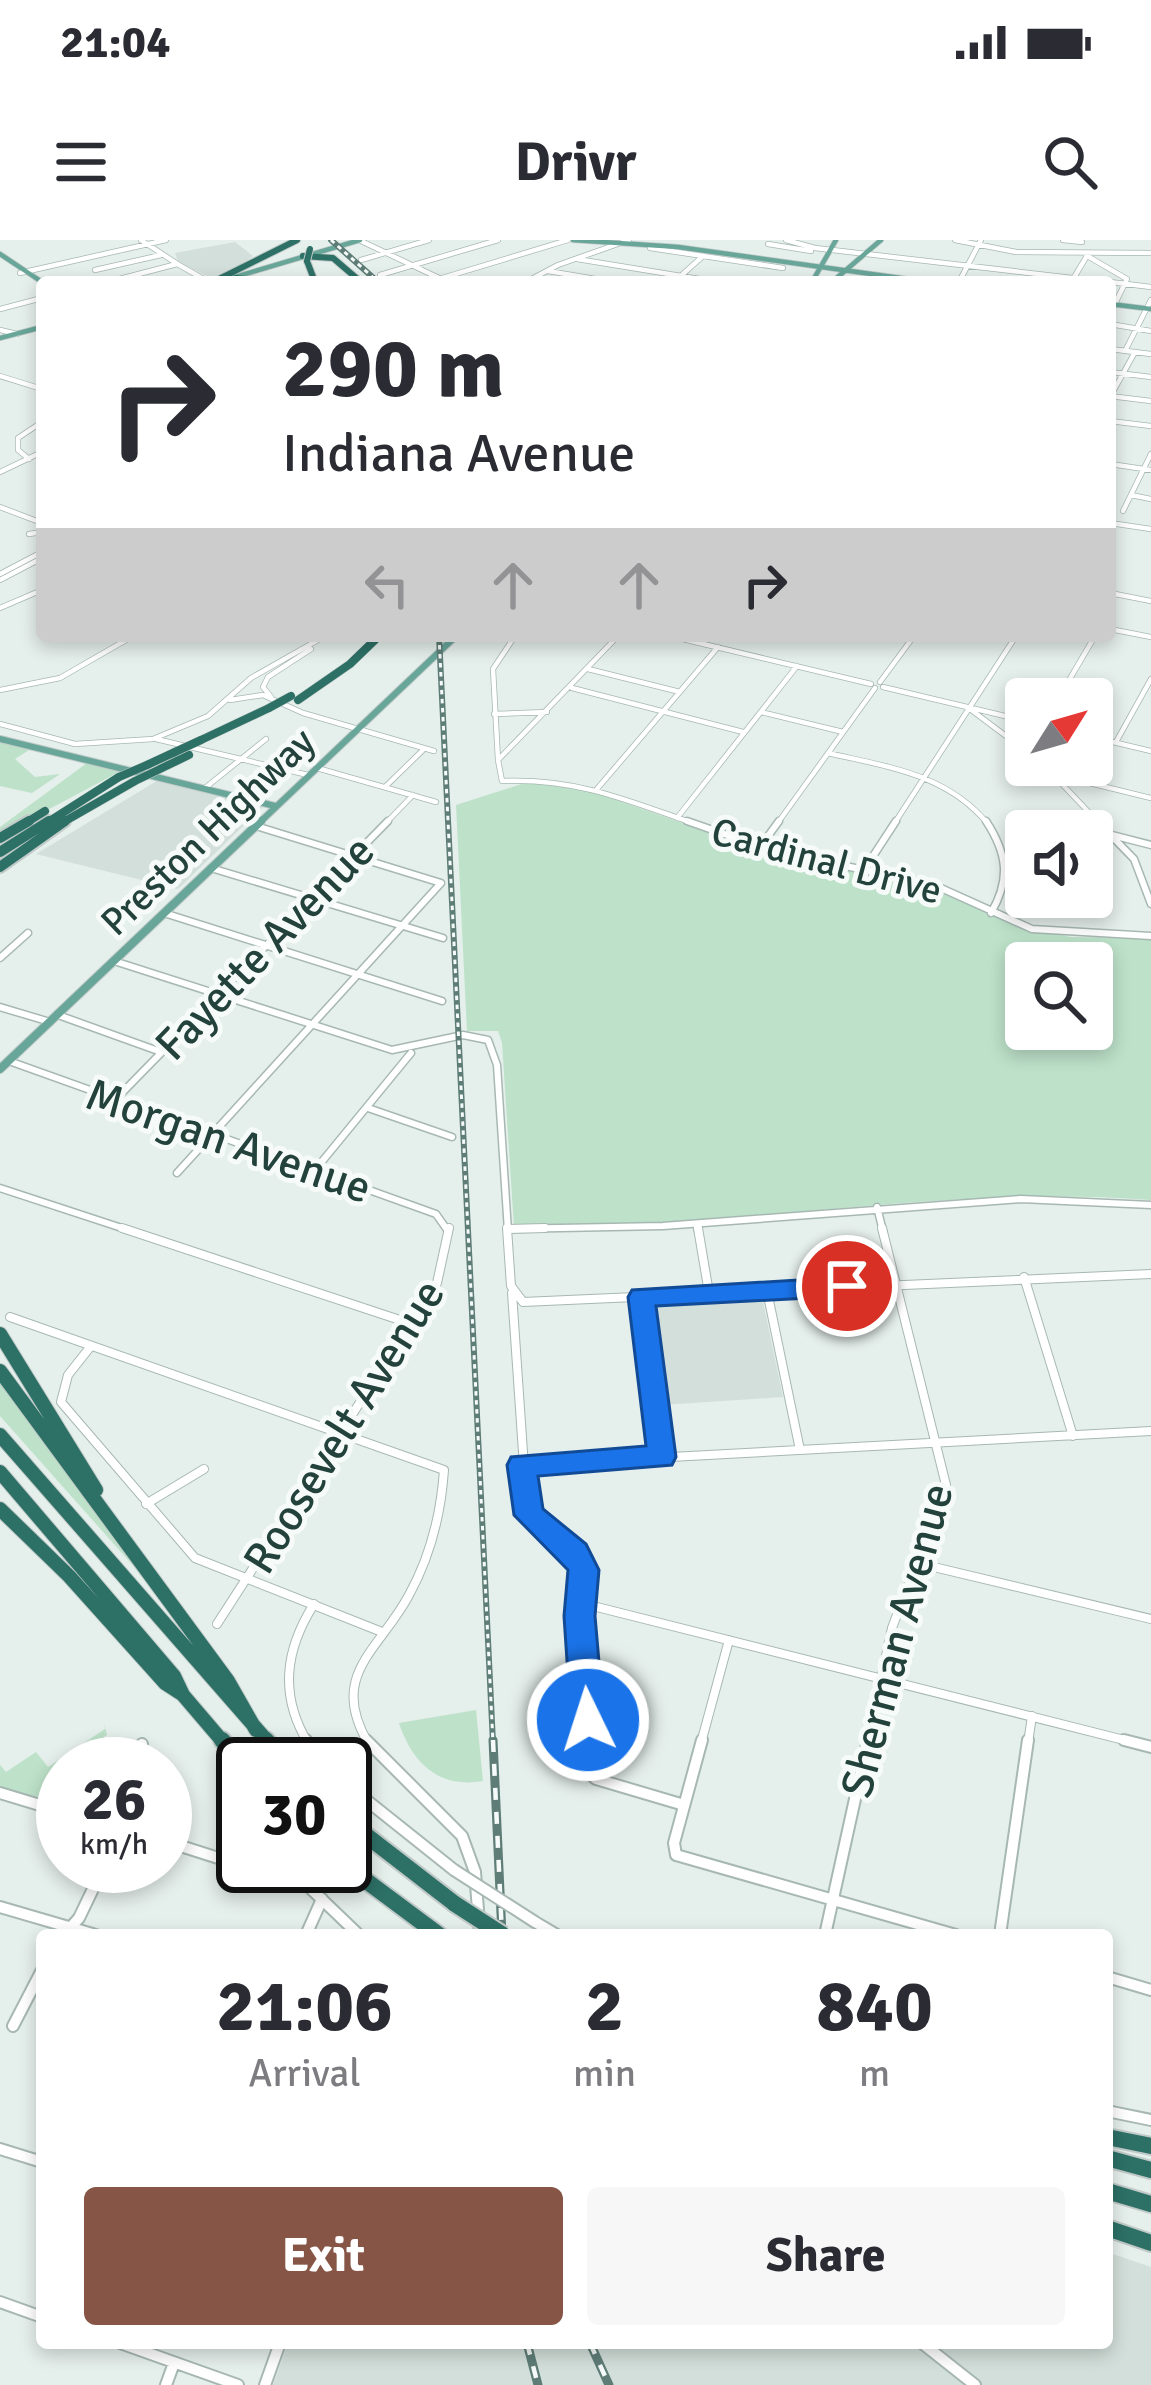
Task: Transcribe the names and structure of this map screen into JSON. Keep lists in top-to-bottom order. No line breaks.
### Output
{"streets":{"main road":["Preston Highway"],"street":["Cardinal Drive","Fayette Avenue","Morgan Avenue","Roosevelt Avenue","Sherman Avenue"]},"crossings":[["Preston Highway","Morgan Avenue"],["Fayette Avenue","Morgan Avenue"],["Morgan Avenue","Roosevelt Avenue"]],"north":"top right","page":{"status":"21:04","header":"Drivr","turn":["290 m","Indiana Avenue"],"speed":"26 km/h","limit":"30","eta":["21:06","Arrival","2","min","840","m"],"buttons":["Exit","Share"]}}
